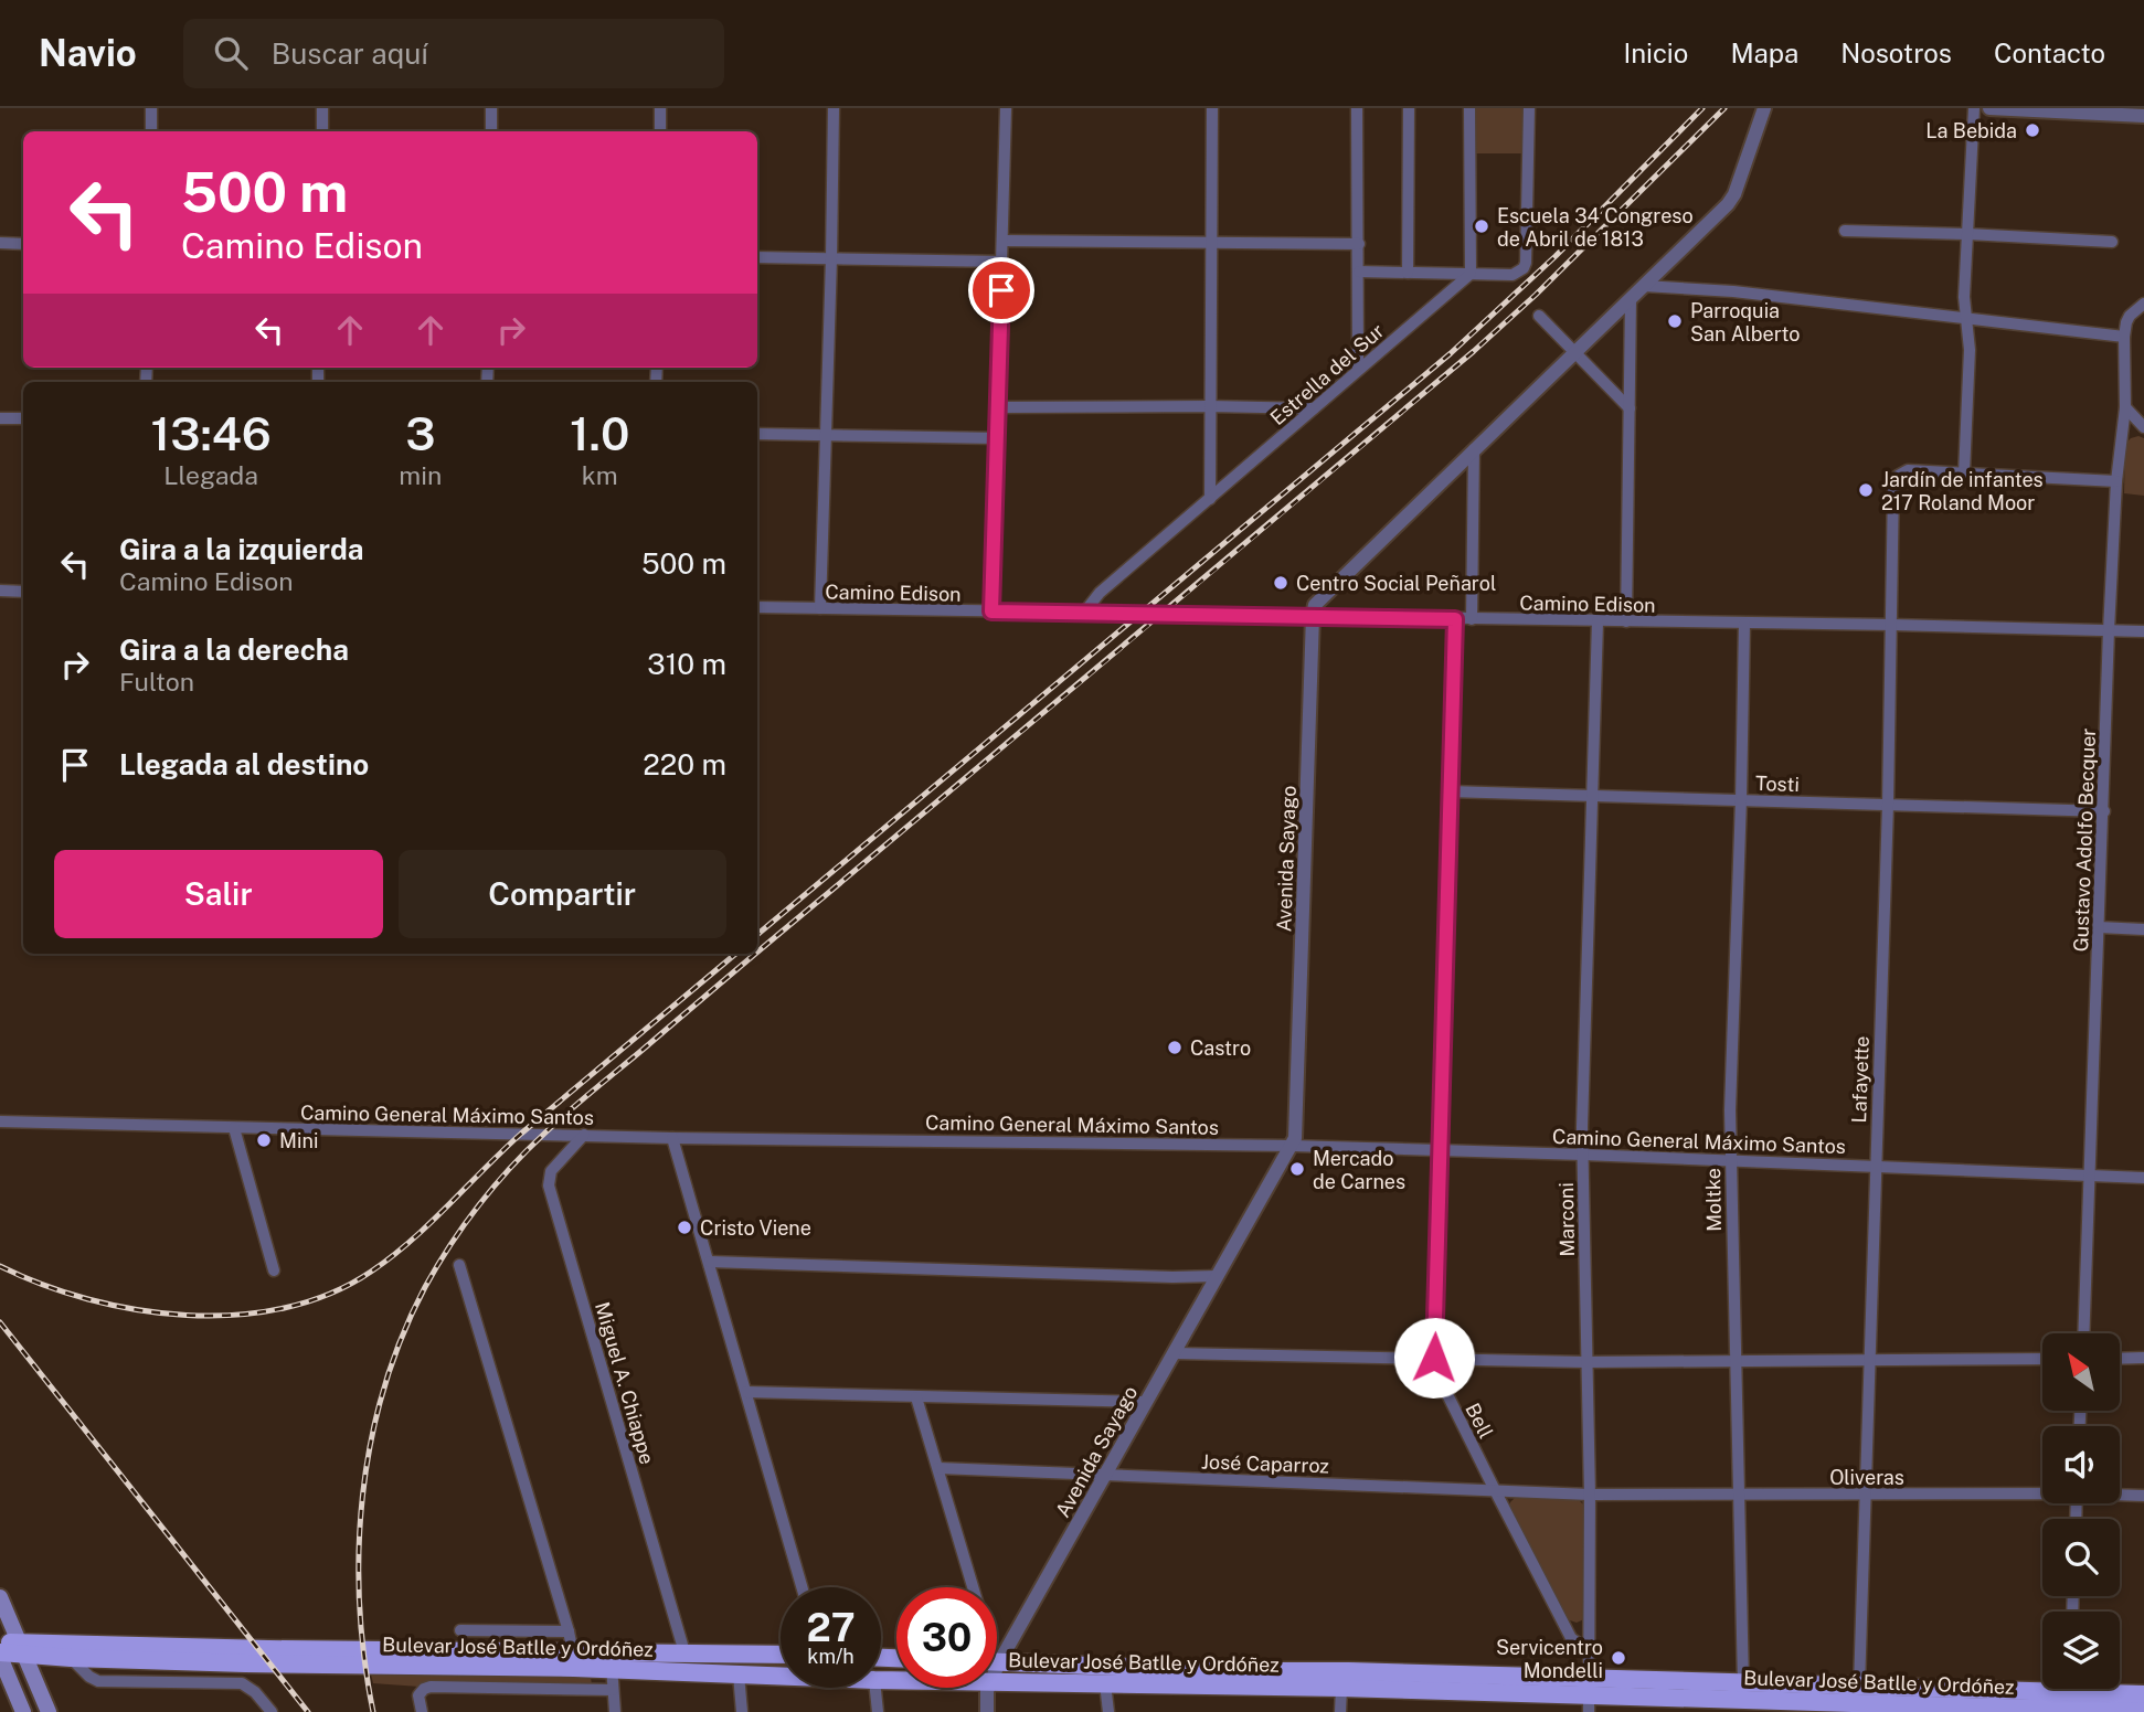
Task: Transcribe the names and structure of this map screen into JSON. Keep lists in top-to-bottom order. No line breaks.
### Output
{"streets":{"main road":["Bulevar José Batlle y Ordóñez"],"street":["Estrella del Sur","Camino Edison","Tosti","Gustavo Adolfo Becquer","Avenida Sayago","Lafayette","Camino General Máximo Santos","Moltke","Marconi","Miguel A. Chiappe","Bell","José Caparroz","Oliveras"]},"crossings":[["Estrella del Sur","Camino Edison"],["Camino Edison","Gustavo Adolfo Becquer"],["Camino Edison","Avenida Sayago"],["Camino Edison","Lafayette"],["Camino Edison","Moltke"],["Camino Edison","Marconi"],["Camino Edison","Bell"],["Tosti","Gustavo Adolfo Becquer"],["Tosti","Lafayette"],["Tosti","Moltke"],["Tosti","Marconi"],["Tosti","Bell"],["Gustavo Adolfo Becquer","Camino General Máximo Santos"],["Avenida Sayago","Camino General Máximo Santos"],["Avenida Sayago","José Caparroz"],["Avenida Sayago","Bulevar José Batlle y Ordóñez"],["Lafayette","Camino General Máximo Santos"],["Lafayette","Oliveras"],["Lafayette","Bulevar José Batlle y Ordóñez"],["Camino General Máximo Santos","Moltke"],["Camino General Máximo Santos","Marconi"],["Camino General Máximo Santos","Miguel A. Chiappe"],["Camino General Máximo Santos","Bell"],["Moltke","Oliveras"],["Moltke","Bulevar José Batlle y Ordóñez"],["Marconi","Bell"],["Marconi","José Caparroz"],["Marconi","Oliveras"],["Marconi","Bulevar José Batlle y Ordóñez"],["Miguel A. Chiappe","Bulevar José Batlle y Ordóñez"],["Bell","José Caparroz"],["José Caparroz","Oliveras"]],"places":["La Bebida","Escuela 34 Congreso de Abril de 1813","Parroquia San Alberto","Jardín de infantes 217 Roland Moor","Centro Social Peñarol","Castro","Mini","Mercado de Carnes","Cristo Viene","Servicentro Mondelli"],"north":"top left","page":{"header":"Navio","search":"Buscar aquí","nav":["Inicio","Mapa","Nosotros","Contacto"],"turn":["500 m","Camino Edison"],"eta":["13:46","Llegada","3","min","1.0","km"],"list":[{"name":"Gira a la izquierda","note":"Camino Edison","value":"500 m"},{"name":"Gira a la derecha","note":"Fulton","value":"310 m"},{"name":"Llegada al destino","value":"220 m"}],"buttons":["Salir","Compartir"],"speed":"27 km/h","limit":"30"}}
